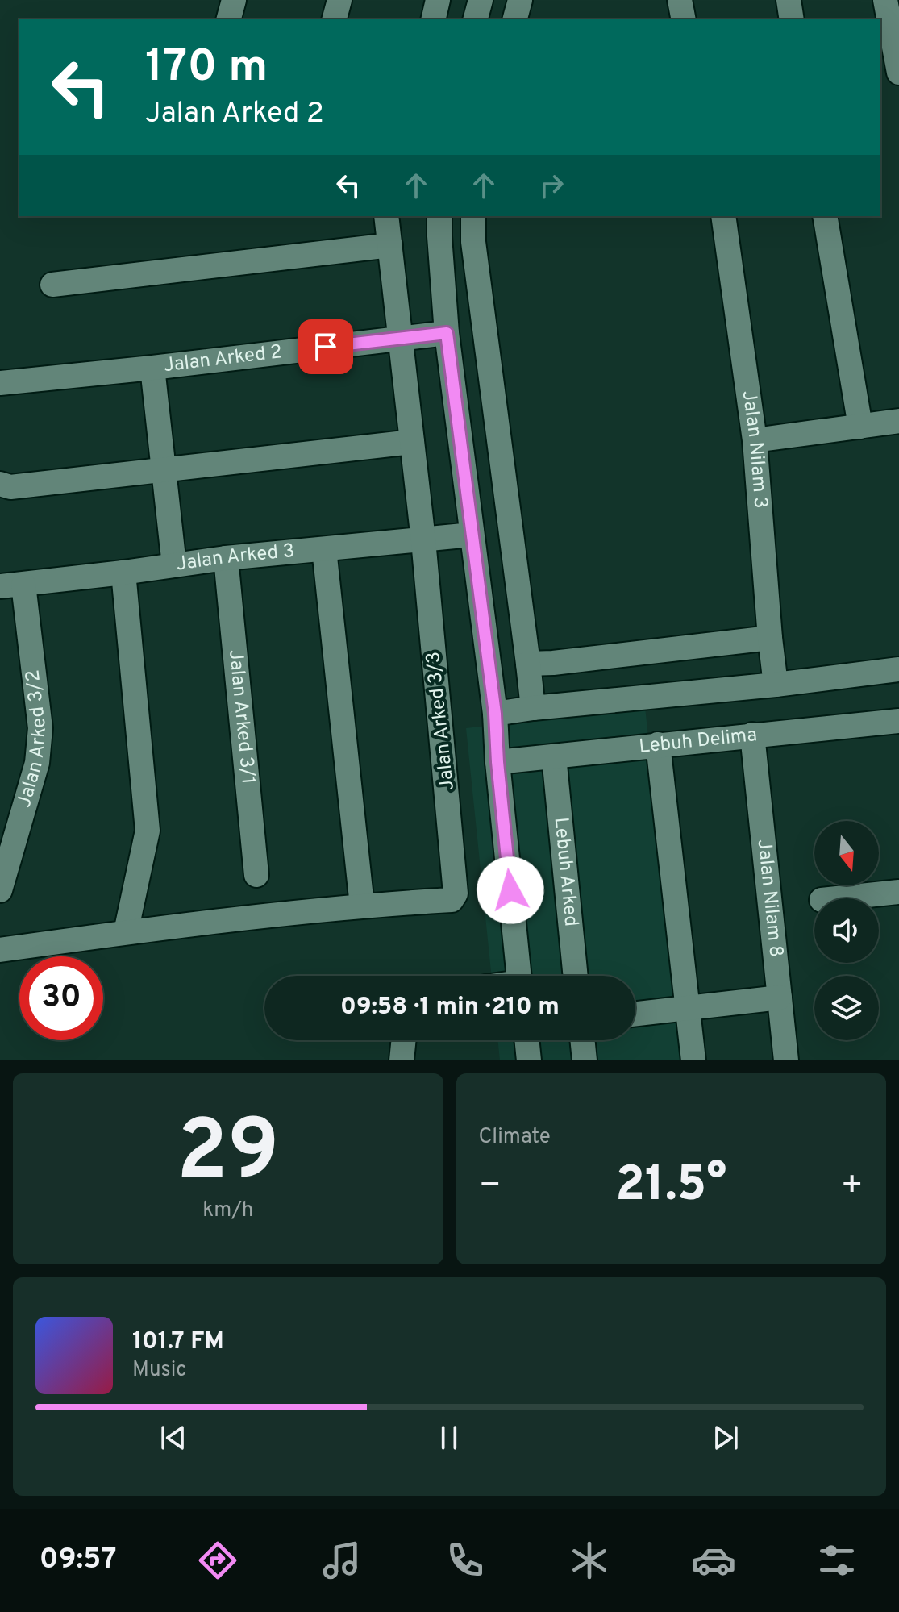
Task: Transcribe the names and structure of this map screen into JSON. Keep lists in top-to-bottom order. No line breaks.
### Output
{"streets":{"street":["Jalan Arked 2","Jalan Nilam 3","Jalan Arked 3","Jalan Arked 3/1","Jalan Arked 3/3","Jalan Arked 3/2","Lebuh Delima","Lebuh Arked","Jalan Nilam 8"]},"crossings":[["Jalan Arked 2","Jalan Arked 3/3"],["Jalan Arked 3","Jalan Arked 3/1"],["Jalan Arked 3","Jalan Arked 3/3"],["Jalan Arked 3","Jalan Arked 3/2"],["Lebuh Delima","Lebuh Arked"],["Lebuh Delima","Jalan Nilam 8"]],"north":"bottom","page":{"turn":["170 m","Jalan Arked 2"],"limit":"30","trip":"09:58 · 1 min · 210 m","tile":[["29","km/h"],"Climate"],"heat":["−","21.5°","+"],"song":["101.7 FM","Music"],"tabs":"09:57"}}
